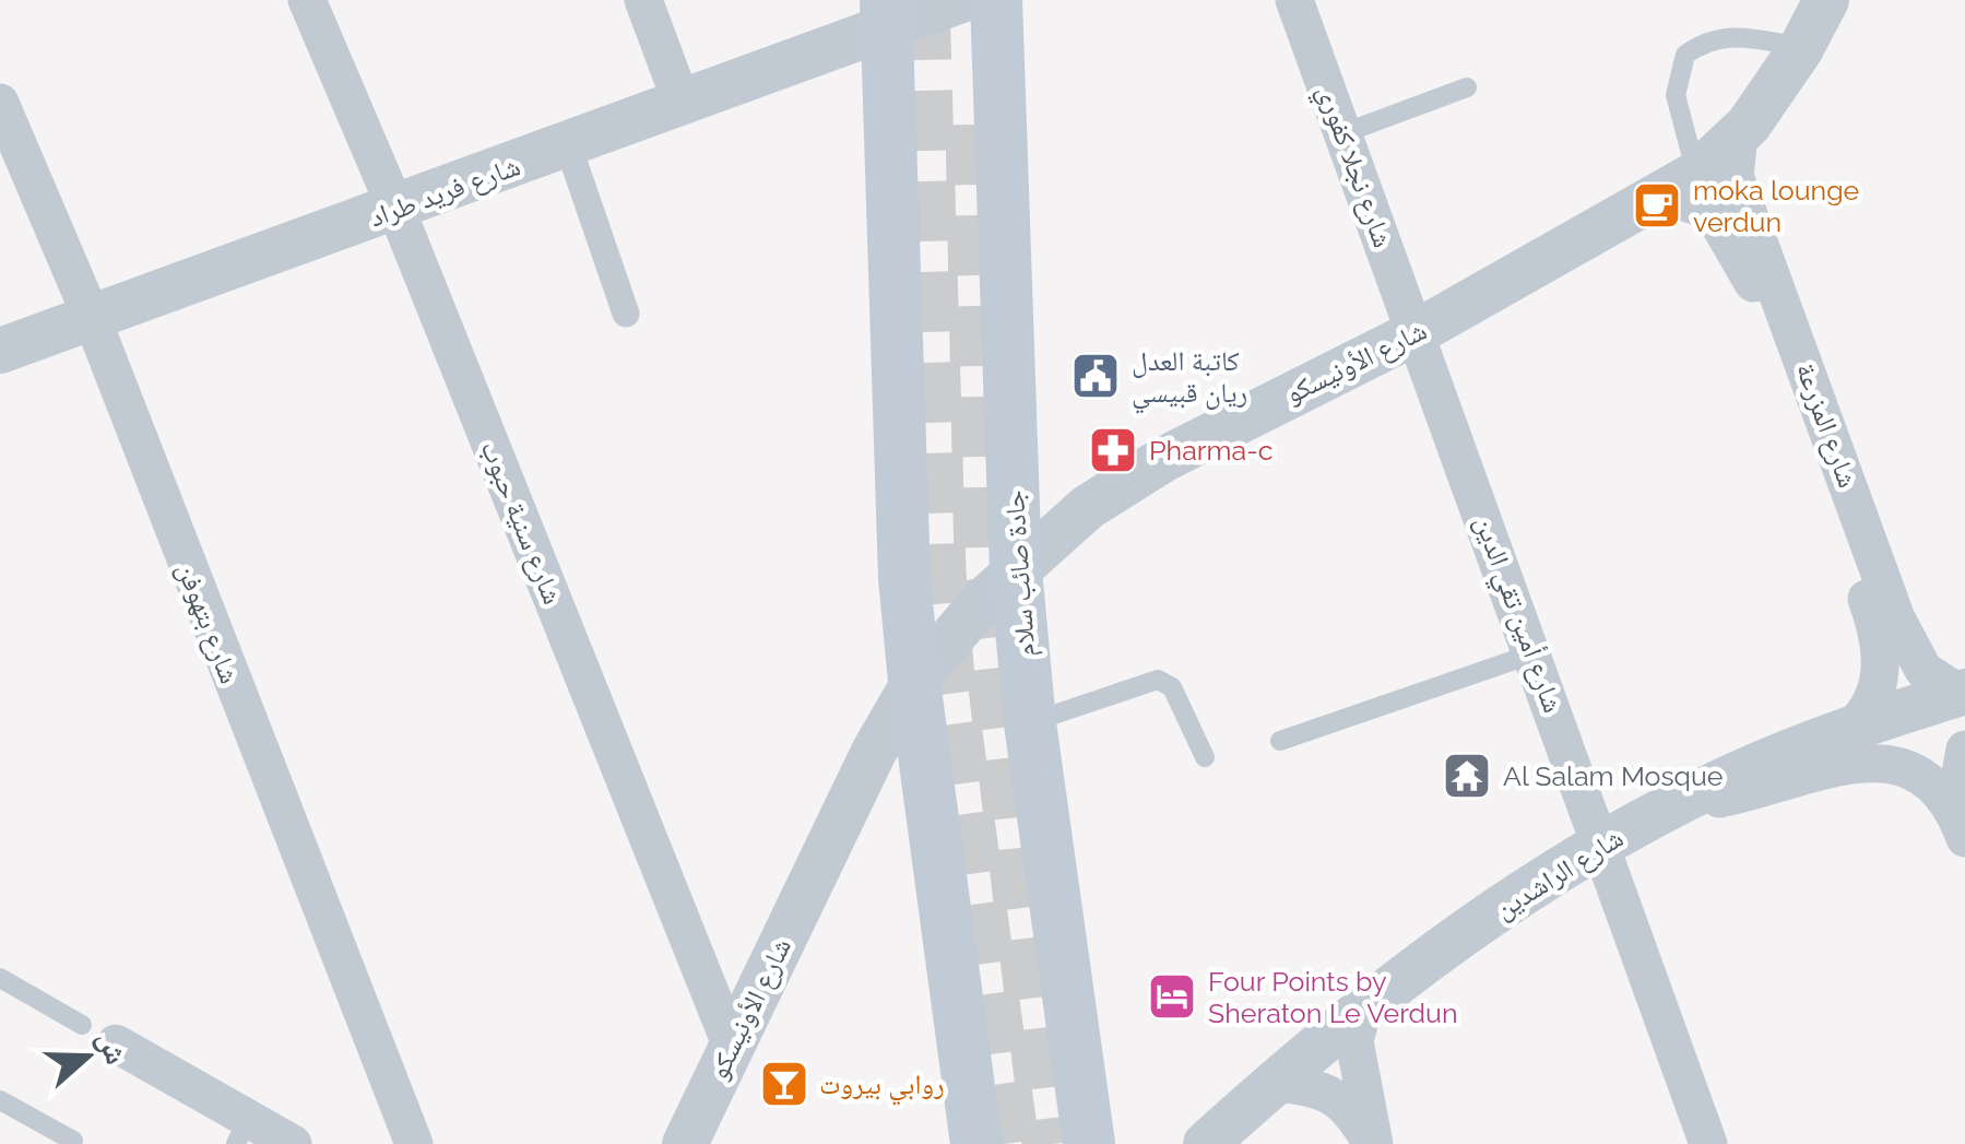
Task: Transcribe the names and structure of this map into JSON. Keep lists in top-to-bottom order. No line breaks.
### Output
{"streets":{"main road":["جادة صائب سلام"],"street":["شارع نجلا كفوري","شارع فريد طراد","شارع الأونيسكو","شارع المزرعة","شارع سنية حبوب","شارع أمين تقي الدين","شارع بتهوفن","شارع الراشدين"]},"crossings":[["شارع نجلا كفوري","شارع الأونيسكو"],["شارع نجلا كفوري","شارع أمين تقي الدين"],["شارع فريد طراد","شارع سنية حبوب"],["شارع فريد طراد","شارع بتهوفن"],["شارع الأونيسكو","شارع المزرعة"],["شارع الأونيسكو","شارع سنية حبوب"],["شارع الأونيسكو","جادة صائب سلام"],["شارع الأونيسكو","شارع أمين تقي الدين"],["شارع المزرعة","شارع الراشدين"],["شارع أمين تقي الدين","شارع الراشدين"]],"places":{"cafe":["moka lounge verdun"],"public building":["كاتبة العدل ريان قبيسي"],"pharmacy":["Pharma-c"],"temple":["Al Salam Mosque"],"hotel":["Four Points by Sheraton Le Verdun"],"bar":["روابي بيروت"]},"north":"right"}
